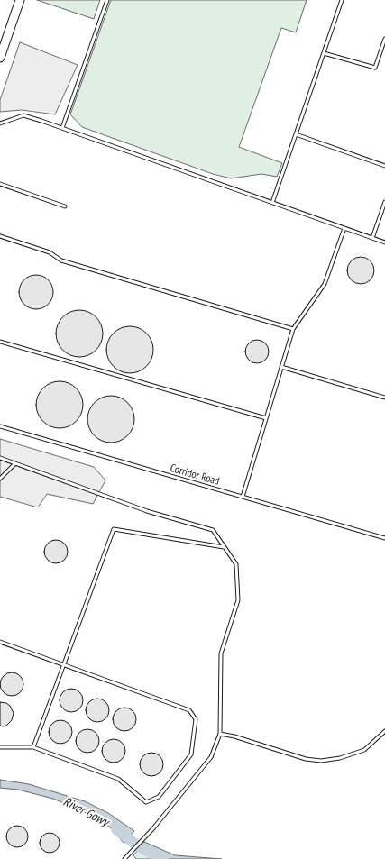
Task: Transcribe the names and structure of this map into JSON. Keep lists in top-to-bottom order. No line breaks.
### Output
{"streets":{"lane":["Corridor Road"]},"water":["River Gowy"]}
